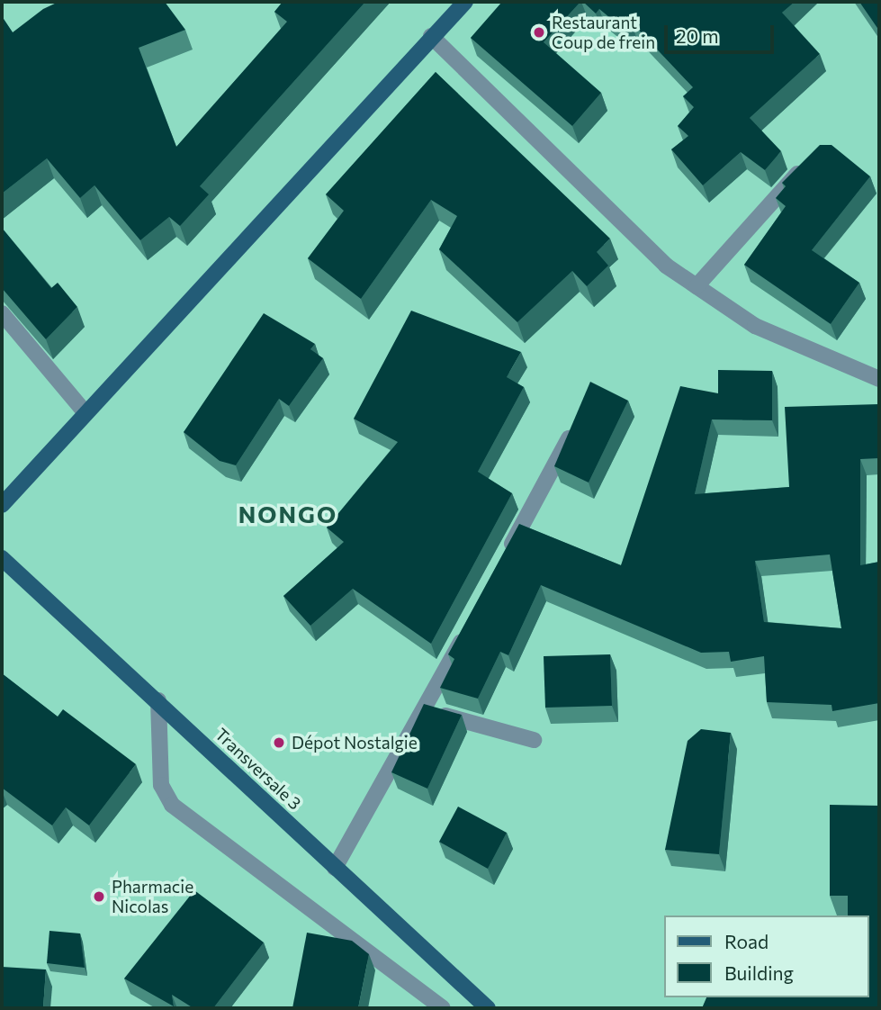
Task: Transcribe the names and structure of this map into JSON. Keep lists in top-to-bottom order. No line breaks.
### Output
{"streets":{"main road":["Transversale 3"]},"districts":["NONGO"],"places":["Restaurant Coup de frein","Dépot Nostalgie","Pharmacie Nicolas"],"legend":["Road","Building"],"scale_bar":"20 m"}
